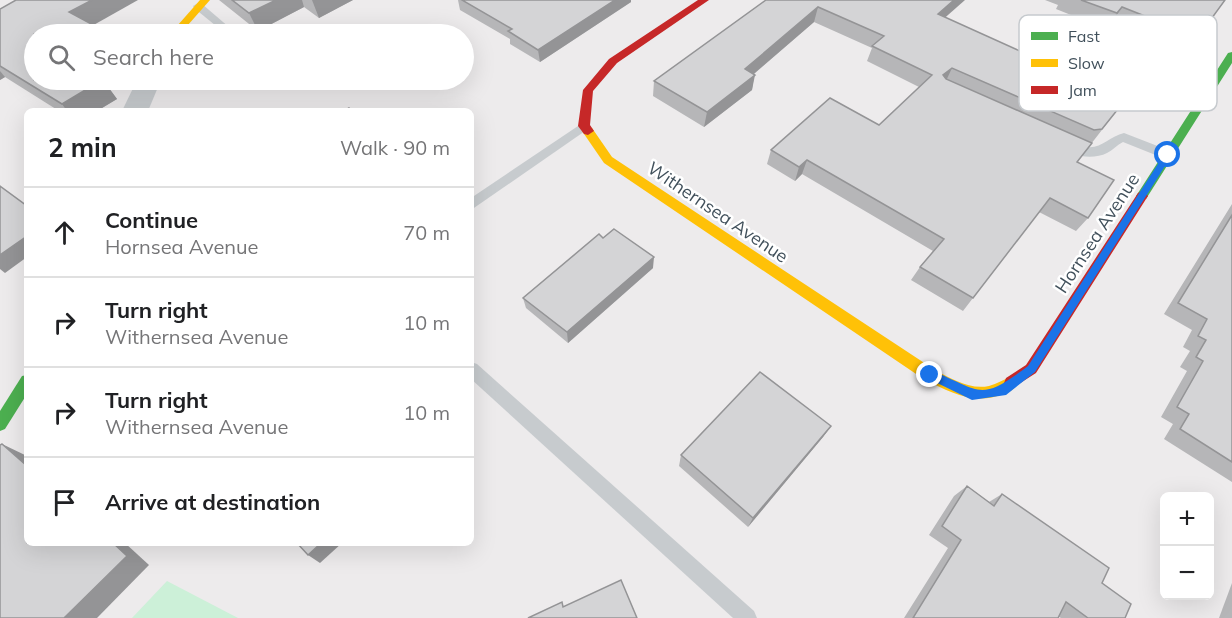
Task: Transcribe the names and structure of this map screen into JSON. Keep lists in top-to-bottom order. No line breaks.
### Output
{"streets":{"street":["Withernsea Avenue","Hornsea Avenue"]},"crossings":[["Withernsea Avenue","Hornsea Avenue"]],"legend":["Fast","Slow","Jam"],"page":{"search":"Search here","heading":["2 min","Walk · 90 m"],"list":[["Continue","Hornsea Avenue","70 m"],["Turn right","Withernsea Avenue","10 m"],["Turn right","Withernsea Avenue","10 m"],"Arrive at destination"],"map_buttons":["+","−"]}}
